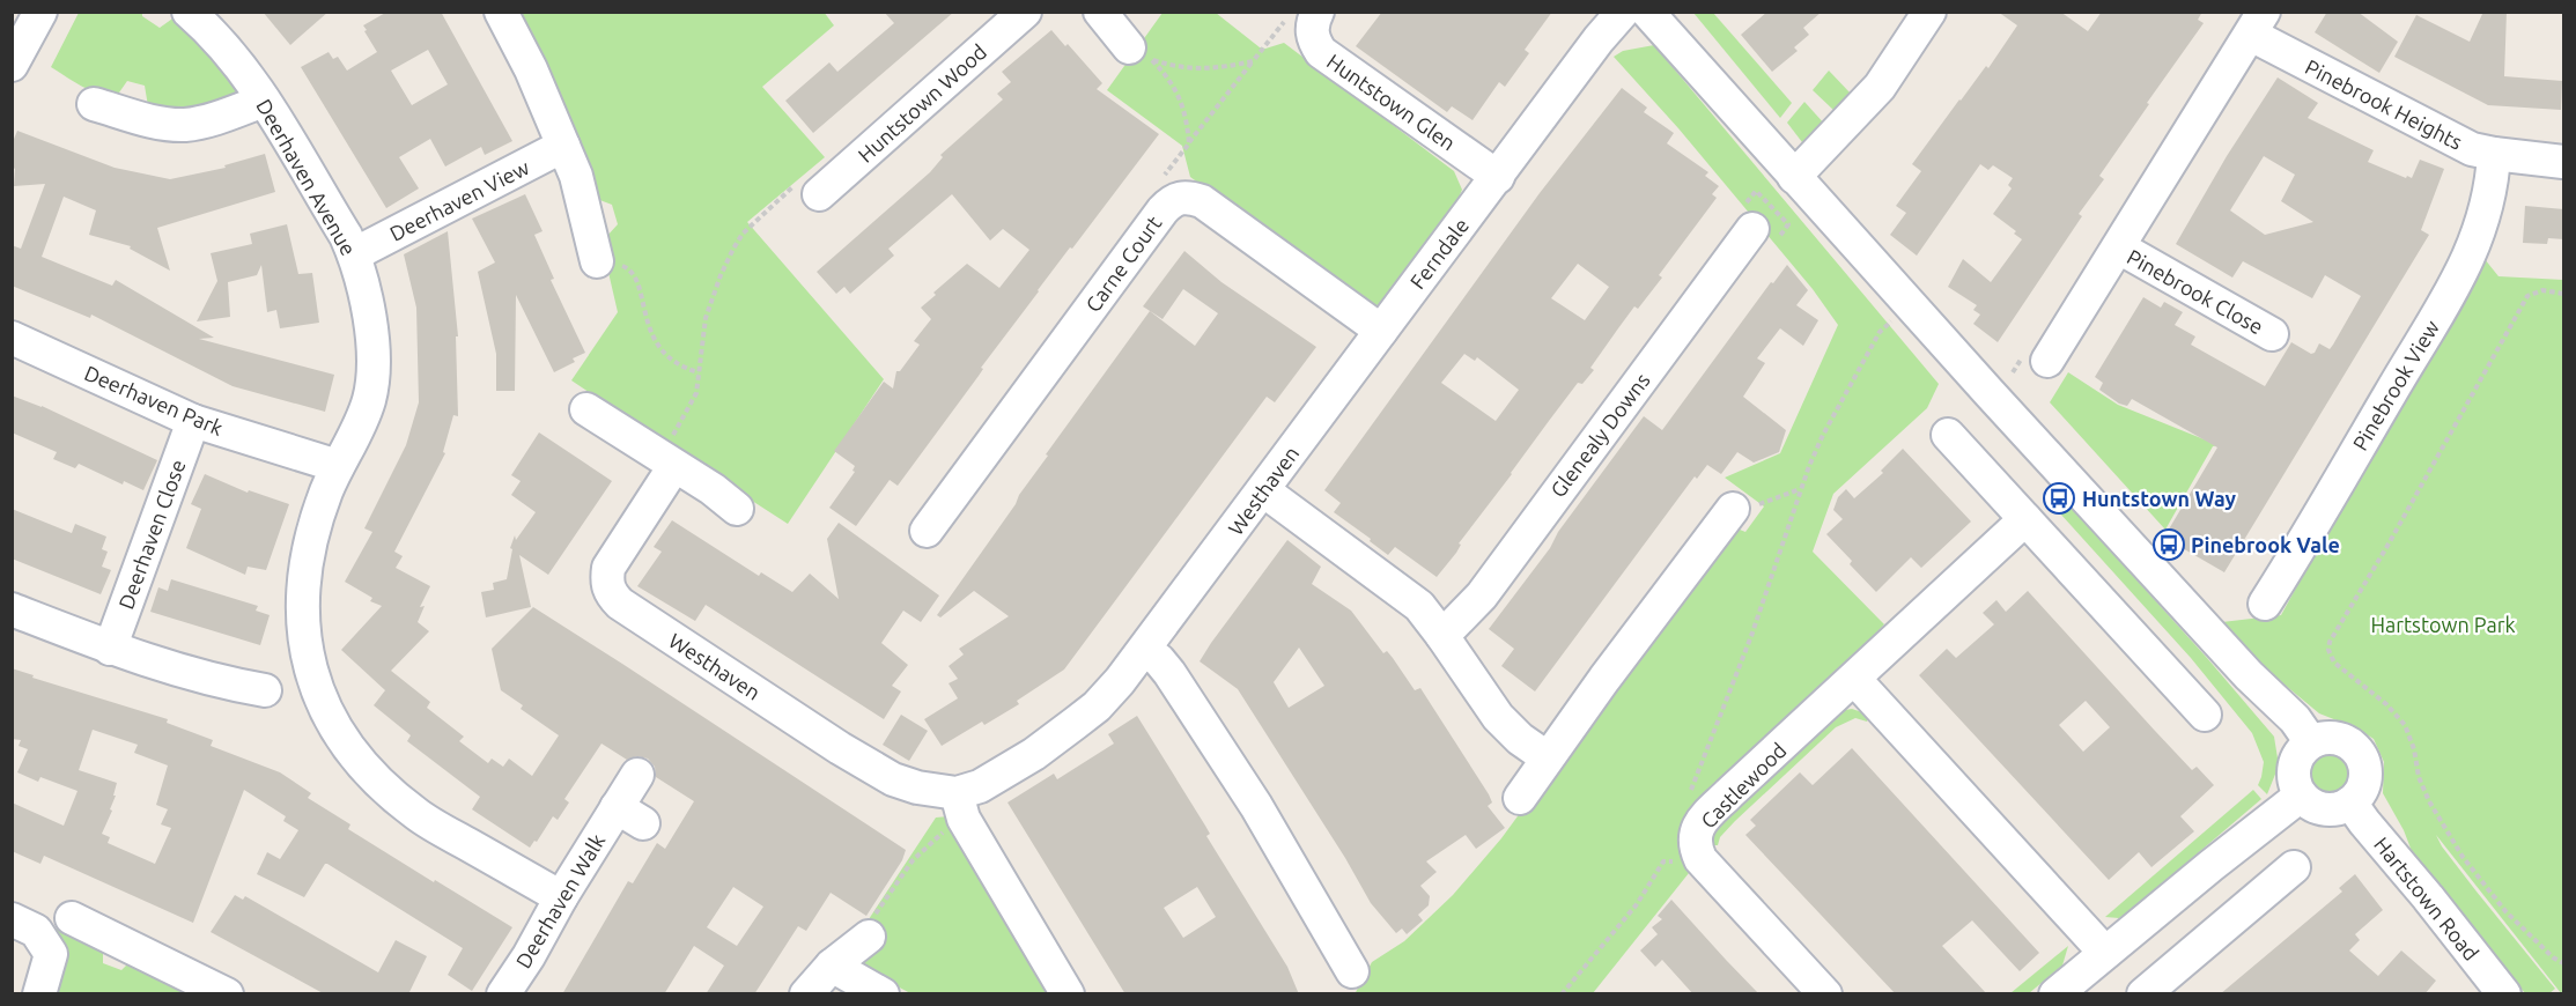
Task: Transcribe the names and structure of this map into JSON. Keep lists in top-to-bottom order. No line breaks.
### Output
{"streets":{"street":["Huntstown Glen","Huntstown Wood","Pinebrook Heights","Deerhaven Avenue","Deerhaven View","Ferndale","Carne Court","Pinebrook Close","Pinebrook View","Deerhaven Park","Glenealy Downs","Westhaven","Deerhaven Close","Castlewood","Hartstown Road","Deerhaven Walk"]},"crossings":[["Huntstown Glen","Ferndale"],["Pinebrook Heights","Pinebrook View"],["Deerhaven Avenue","Deerhaven View"],["Deerhaven Avenue","Deerhaven Park"],["Deerhaven Avenue","Deerhaven Walk"],["Ferndale","Carne Court"],["Ferndale","Westhaven"],["Carne Court","Westhaven"],["Deerhaven Park","Deerhaven Close"]],"parks":["Hartstown Park"],"places":{"bus stop":["Huntstown Way","Pinebrook Vale"]}}
